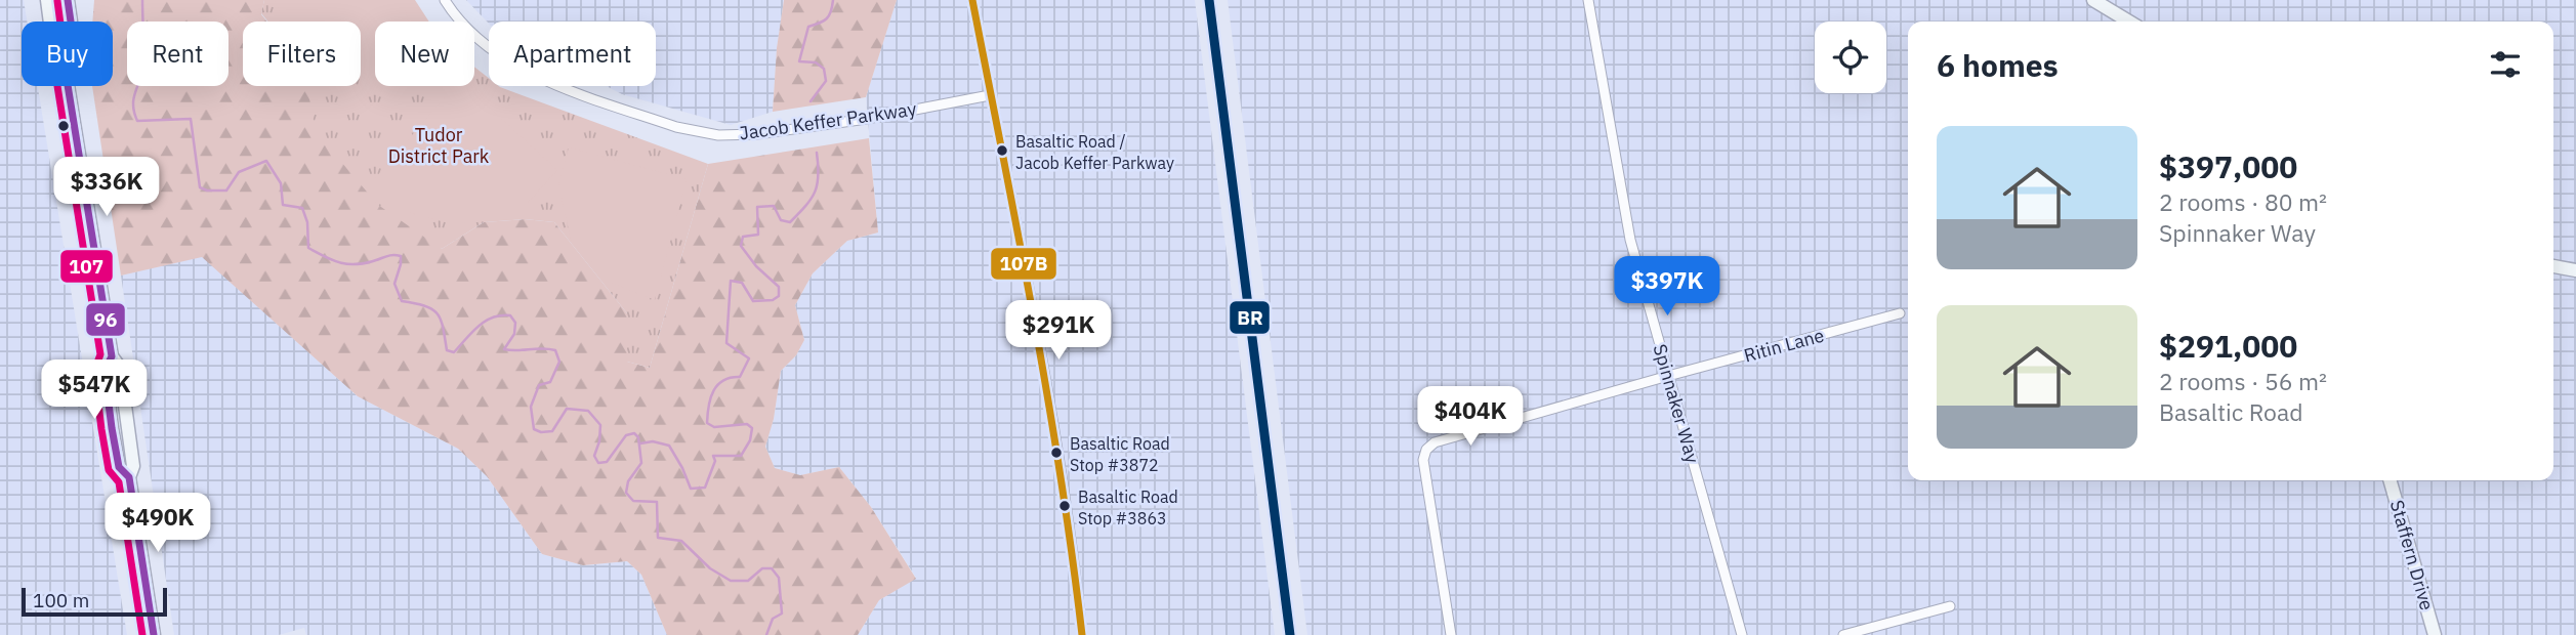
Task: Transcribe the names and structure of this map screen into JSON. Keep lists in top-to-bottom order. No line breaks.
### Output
{"streets":{"main road":["Staffern Drive"],"street":["Jacob Keffer Parkway","Ritin Lane","Spinnaker Way"]},"crossings":[["Ritin Lane","Spinnaker Way"]],"parks":["Tudor District Park"],"places":["Basaltic Road / Jacob Keffer Parkway","Basaltic Road Stop #3872","Basaltic Road Stop #3863"],"lines":["transit line BR","transit line 96","transit line 107B","transit line 107"],"scale_bar":"100 m","page":{"chip":["Buy","Rent","Filters","New","Apartment"],"heading":"6 homes","list":[{"name":"$397,000","note":"2 rooms · 80 m² · Spinnaker Way"},{"name":"$291,000","note":"2 rooms · 56 m² · Basaltic Road"}],"price":["$336K","$397K","$291K","$547K","$404K","$490K"],"scale":"100 m"}}
